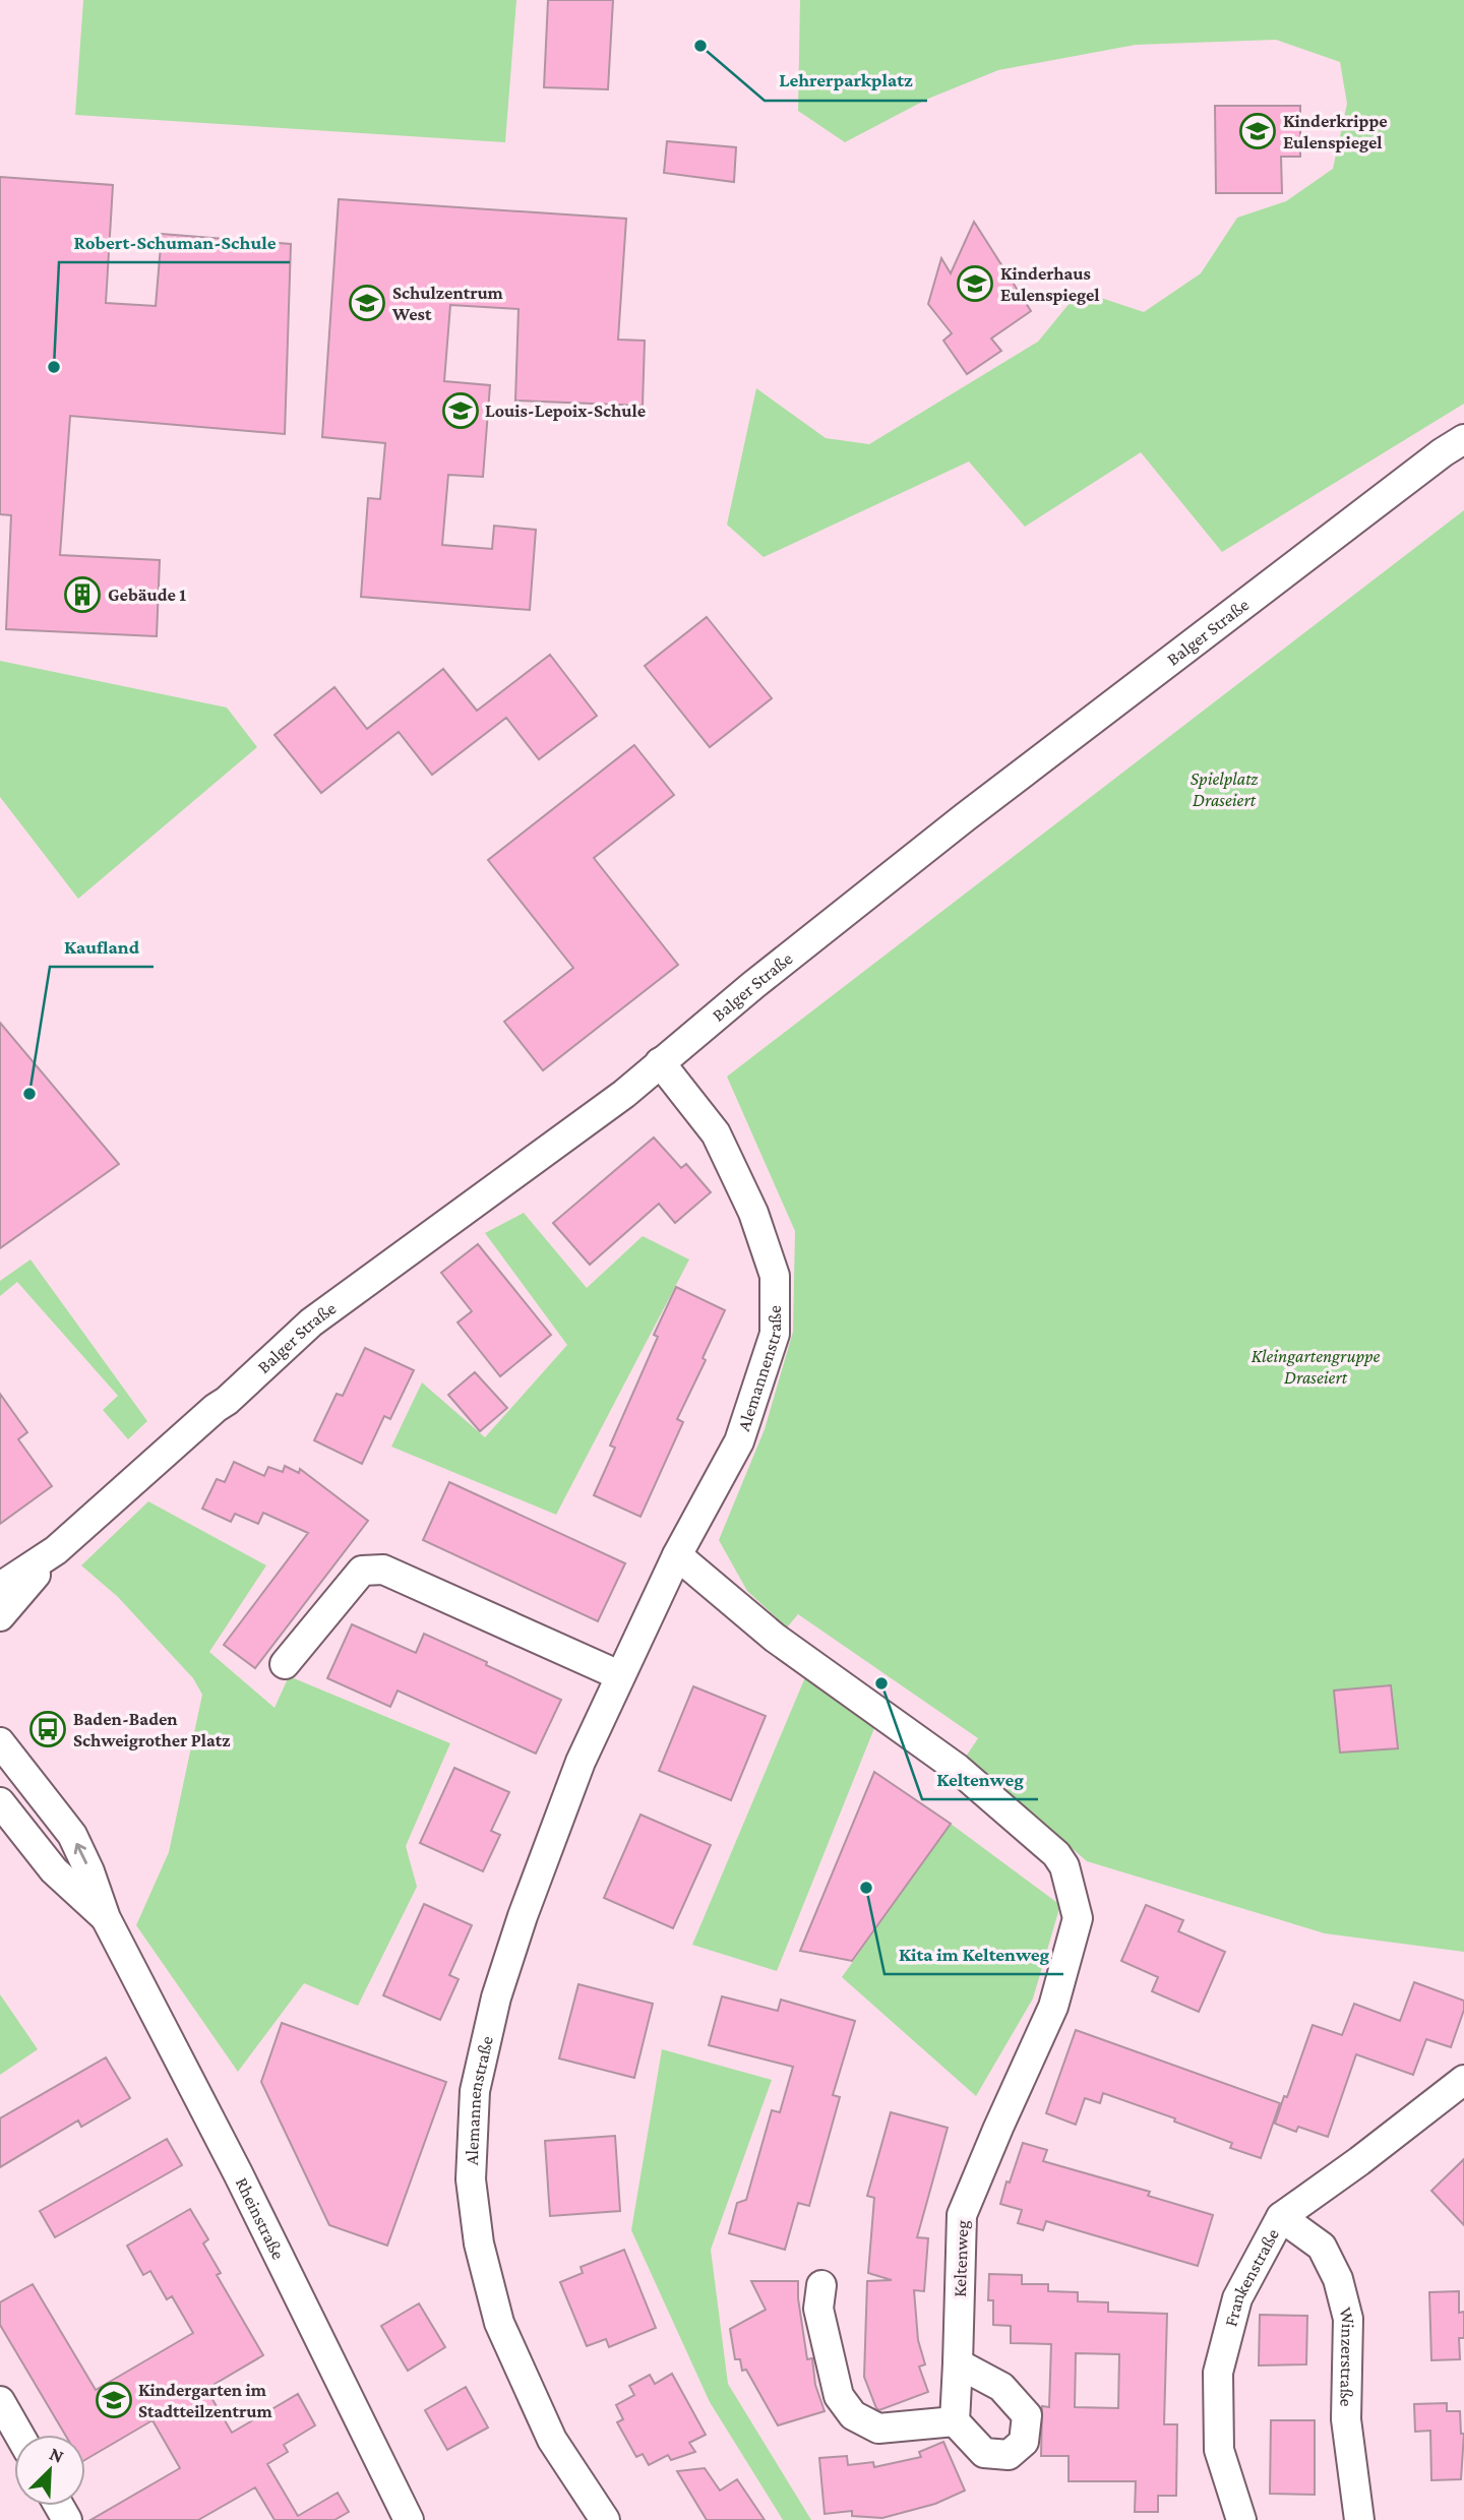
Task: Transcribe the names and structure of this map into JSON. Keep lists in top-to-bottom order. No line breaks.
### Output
{"streets":{"street":["Balger Straße","Alemannenstraße","Rheinstraße","Keltenweg","Frankenstraße","Winzerstraße"]},"crossings":[["Balger Straße","Alemannenstraße"],["Alemannenstraße","Keltenweg"],["Frankenstraße","Winzerstraße"]],"parks":["Spielplatz Draseiert","Kleingartengruppe Draseiert"],"places":{"other":["Lehrerparkplatz","Robert-Schuman-Schule","Kaufland","Keltenweg","Kita im Keltenweg"],"school or university":["Kinderkrippe Eulenspiegel","Kinderhaus Eulenspiegel","Schulzentrum West","Louis-Lepoix-Schule","Kindergarten im Stadtteilzentrum"],"building":["Gebäude 1"],"bus stop":["Baden-Baden Schweigrother Platz"]},"north":"top right"}
